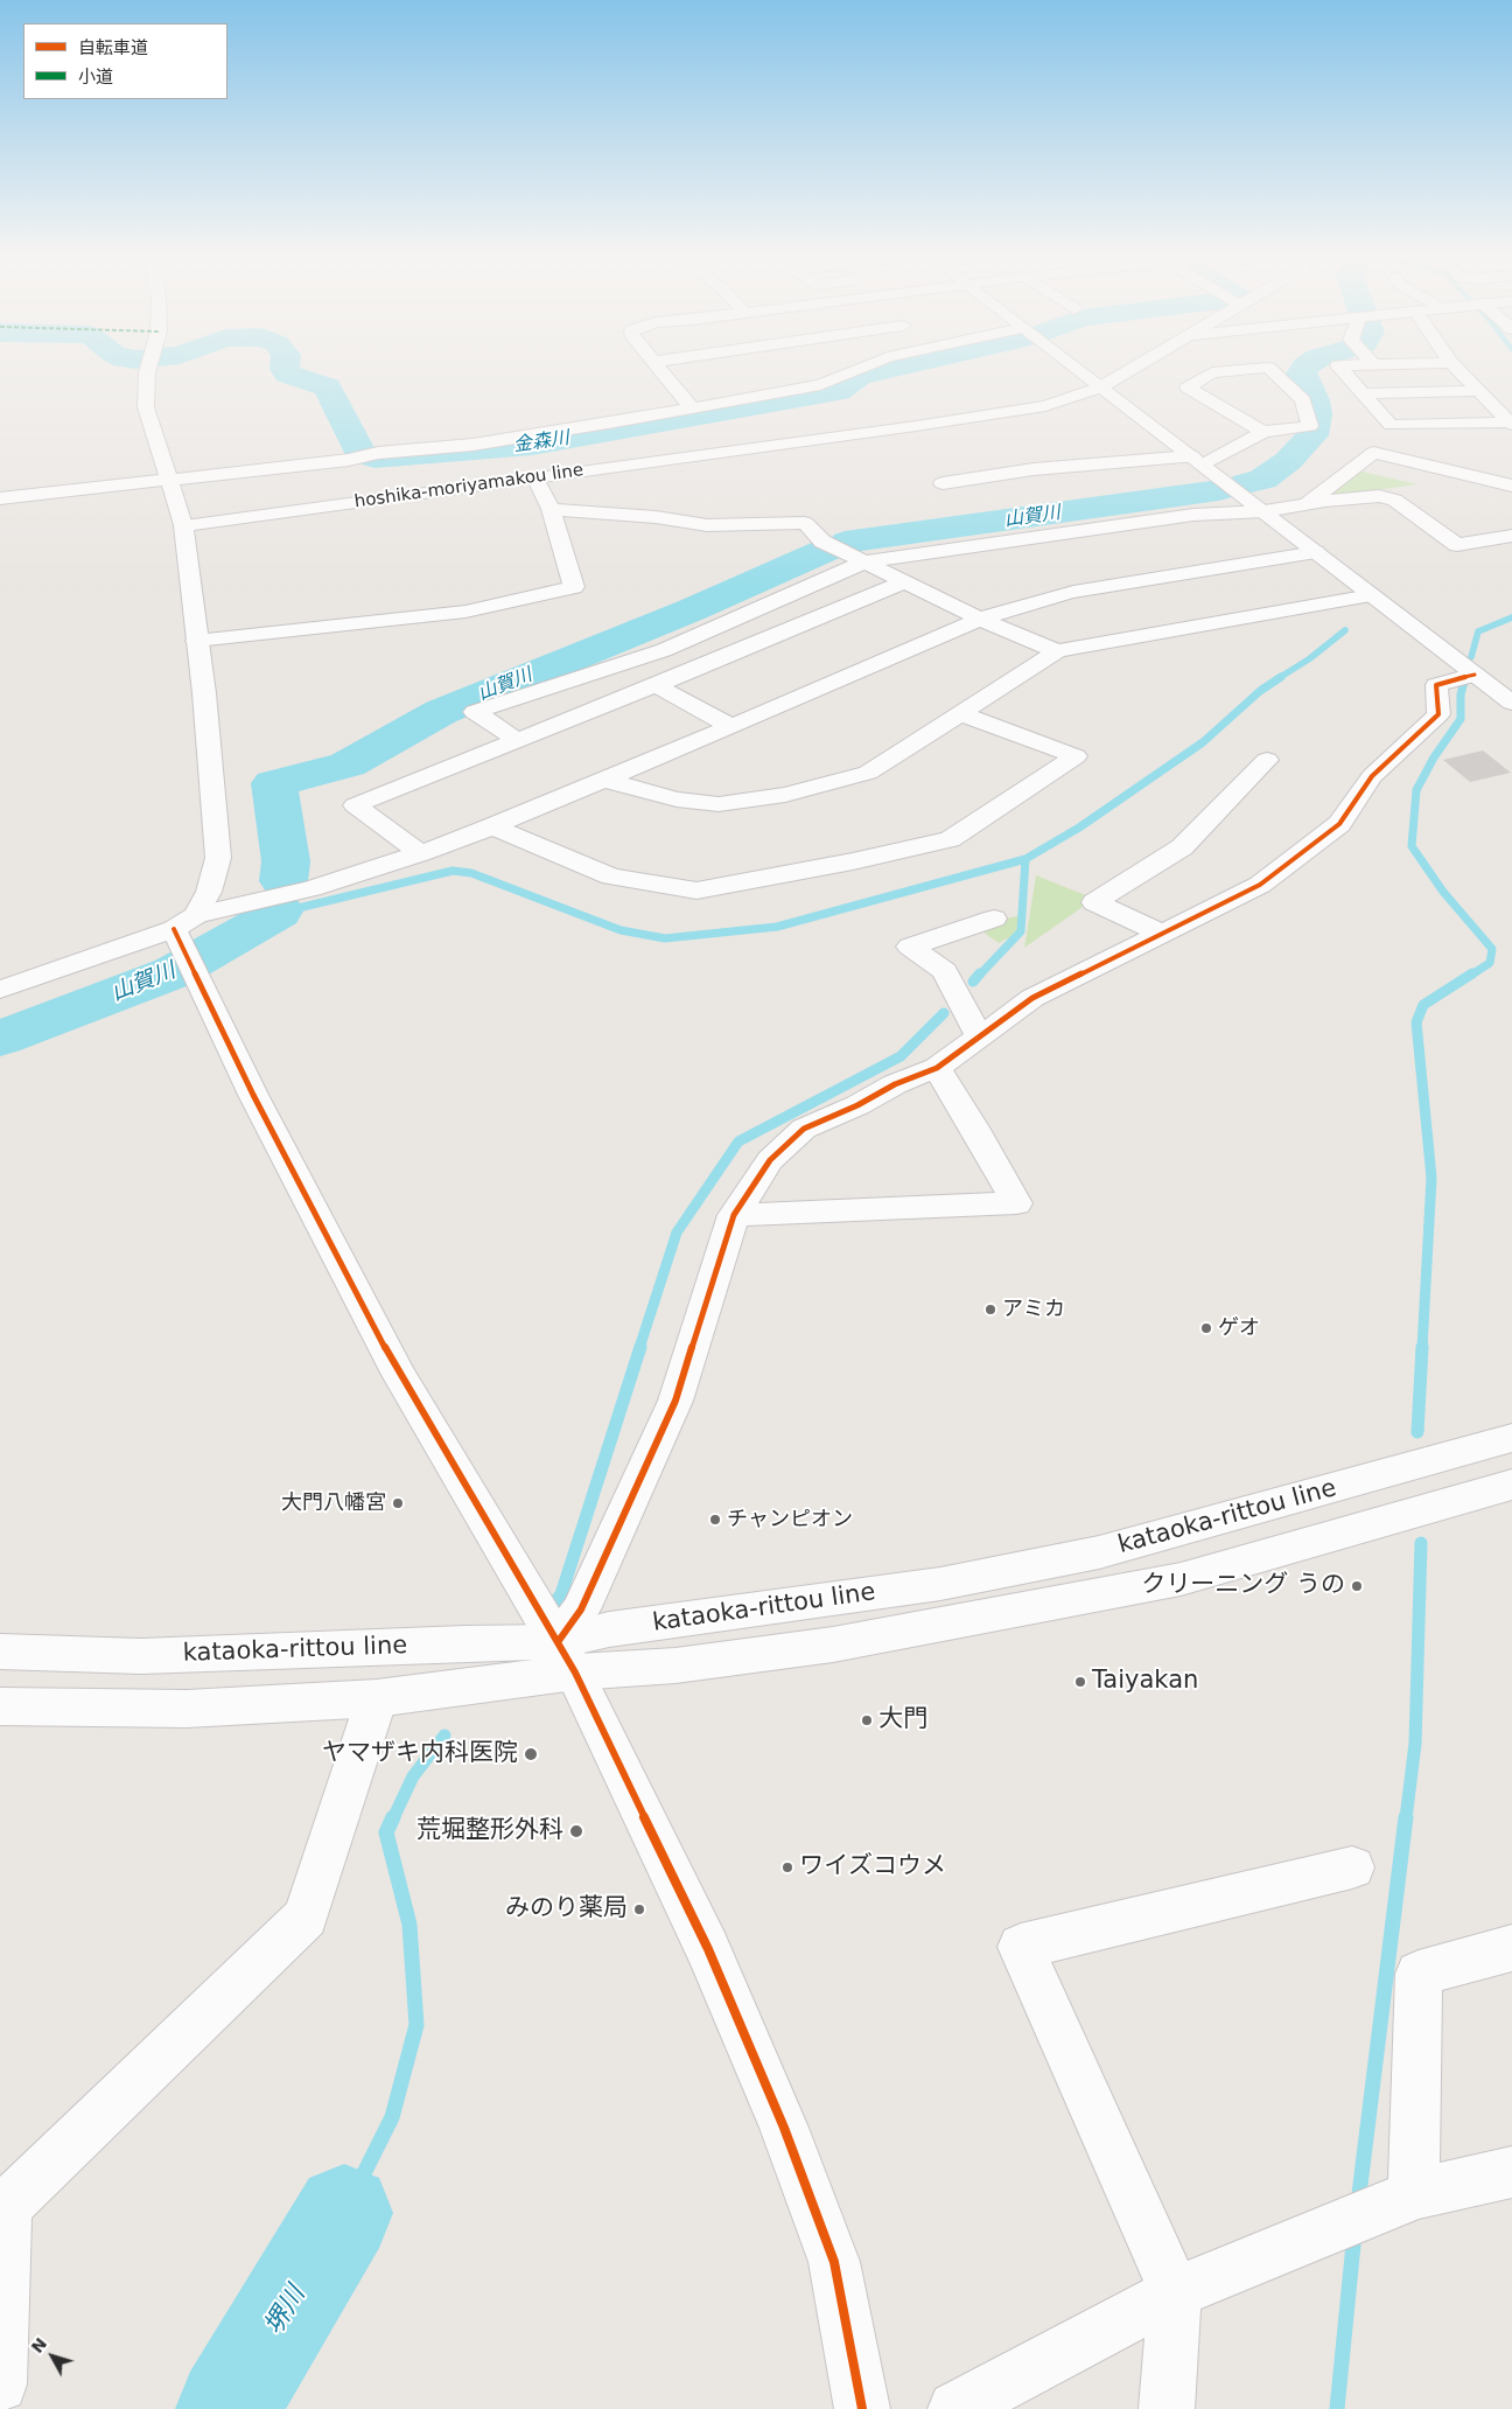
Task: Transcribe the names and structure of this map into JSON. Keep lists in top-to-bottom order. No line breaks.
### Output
{"streets":{"street":["hoshika-moriyamakou line","kataoka-rittou line"]},"water":["金森川","山賀川","堺川"],"places":["アミカ","ゲオ","大門八幡宮","チャンピオン","クリーニング うの","Taiyakan","大門","ヤマザキ内科医院","荒堀整形外科","ワイズコウメ","みのり薬局"],"legend":["自転車道","小道"],"north":"top left"}
